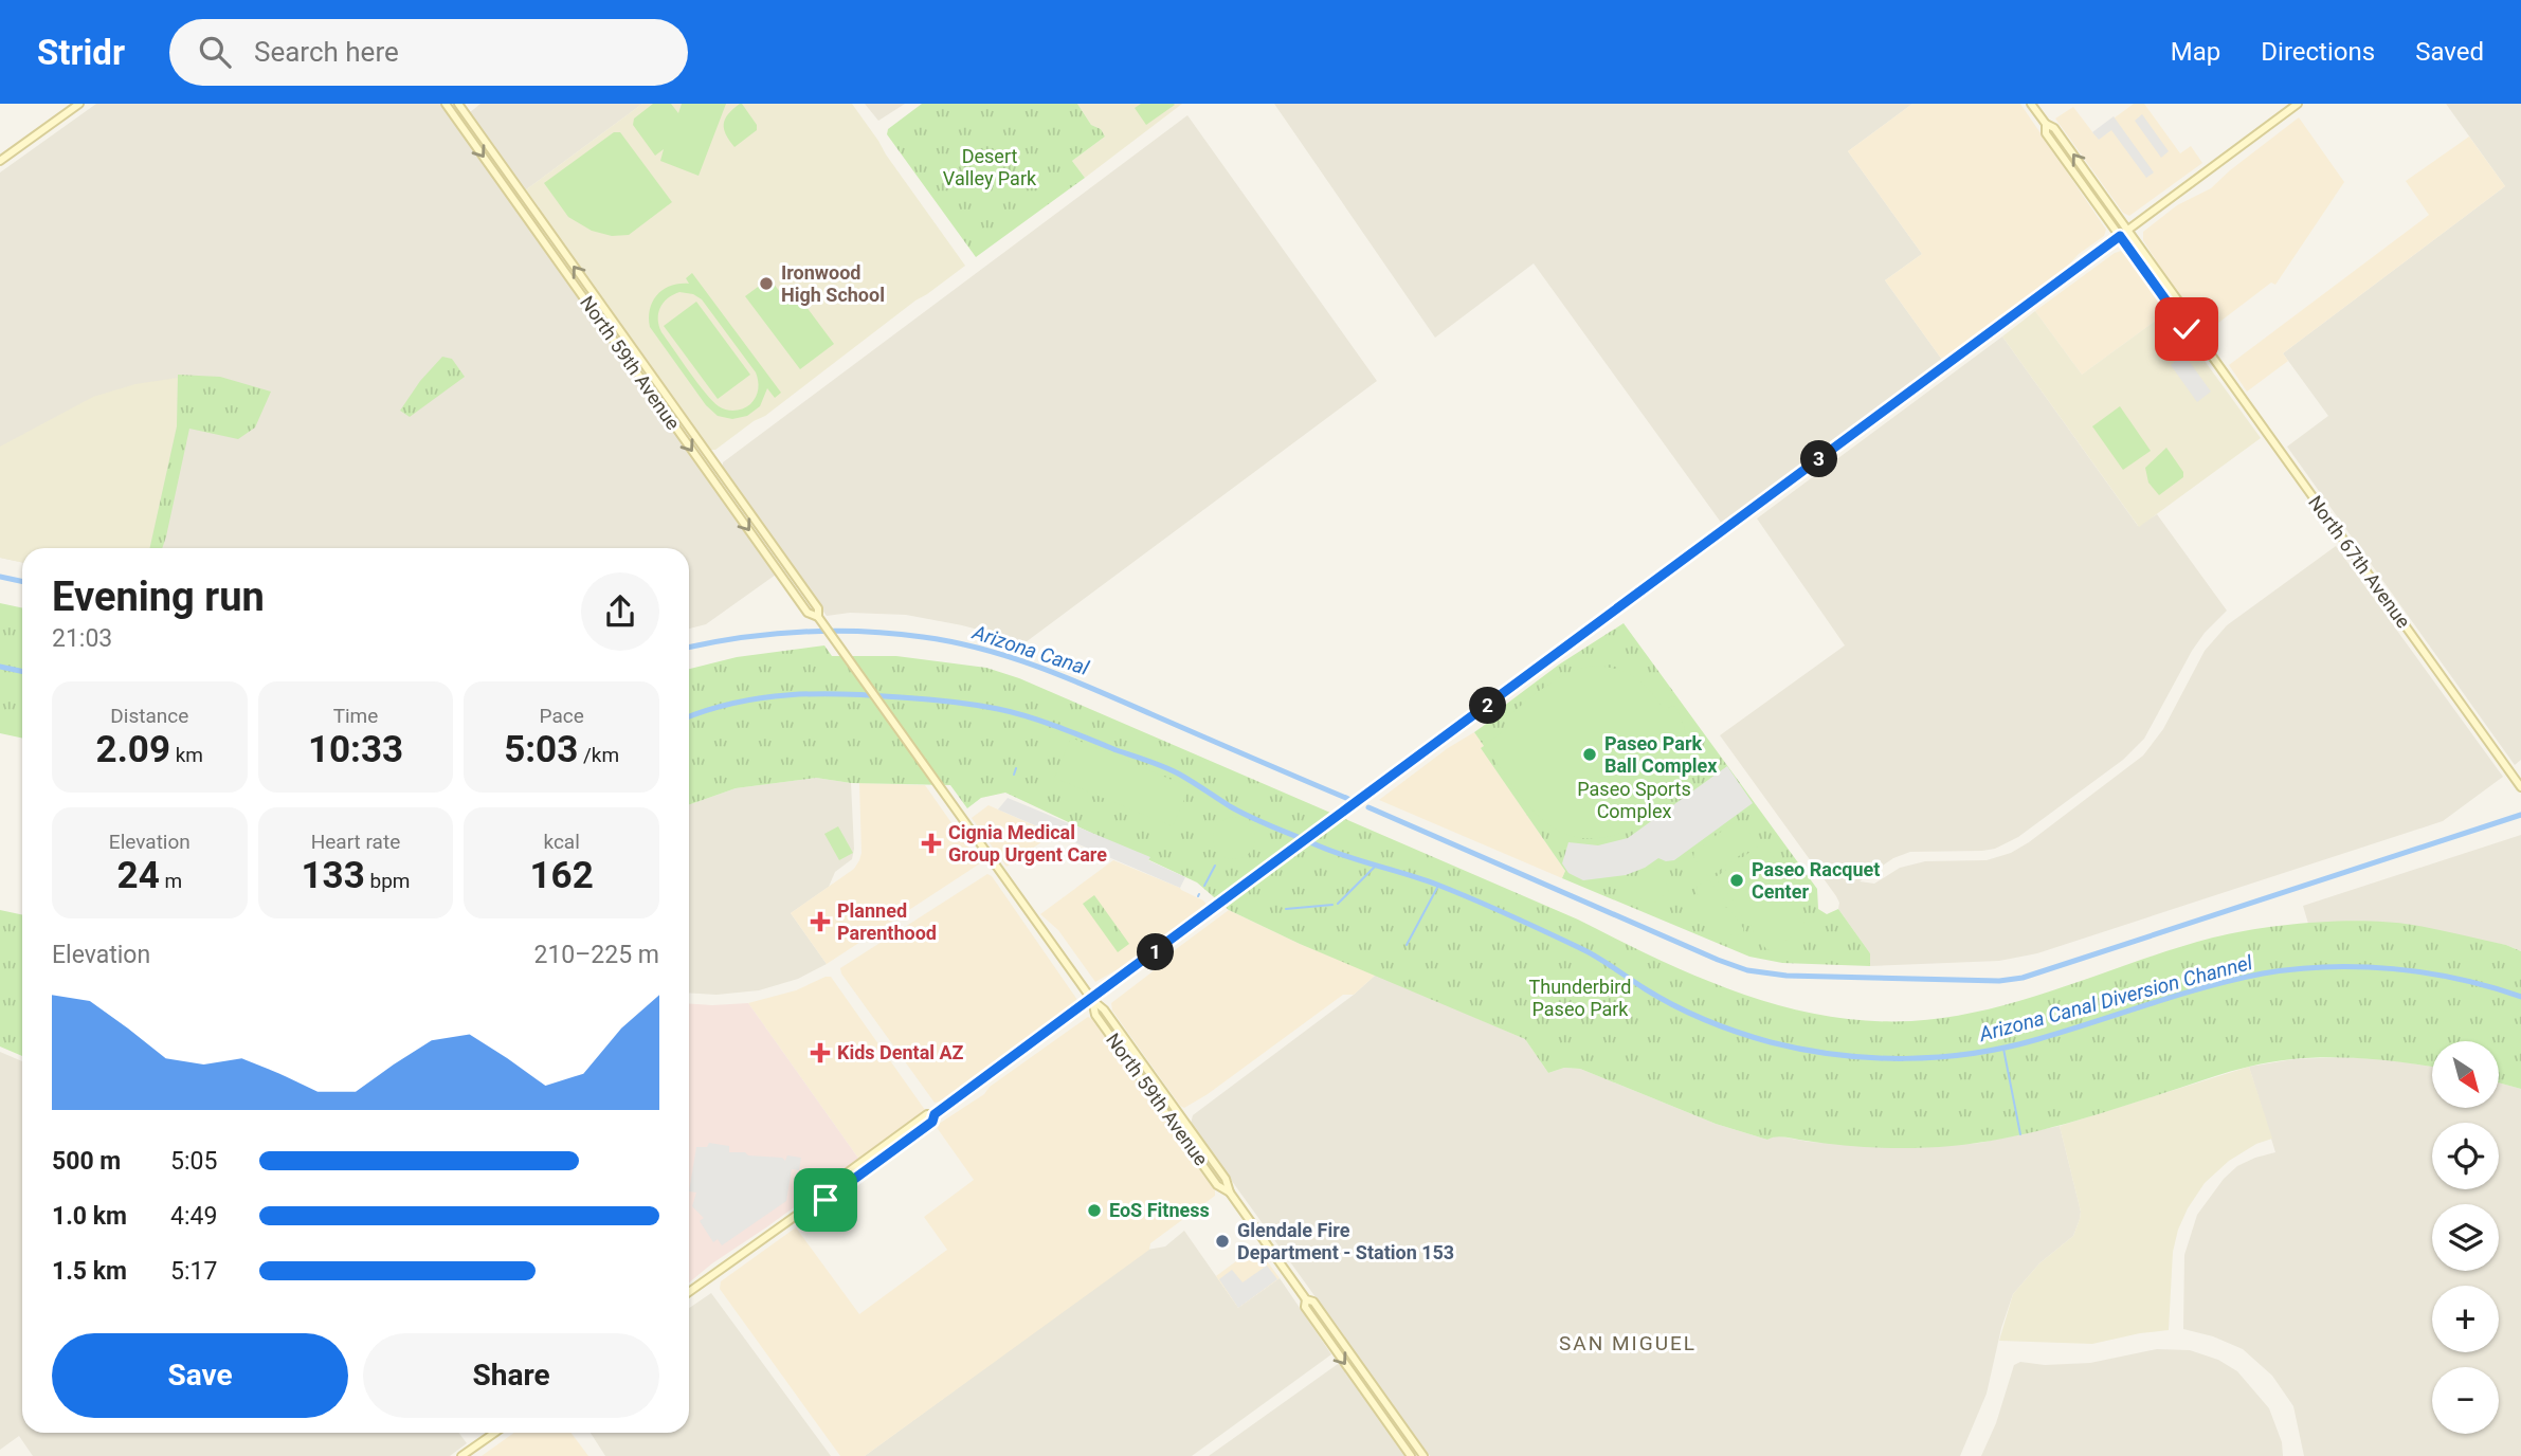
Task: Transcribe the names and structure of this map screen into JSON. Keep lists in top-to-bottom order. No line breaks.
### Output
{"streets":{"main road":["North 59th Avenue","North 67th Avenue"]},"districts":["SAN MIGUEL"],"water":["Arizona Canal","Arizona Canal Diversion Channel"],"parks":["Desert Valley Park","Paseo Sports Complex","Thunderbird Paseo Park"],"places":{"other":["Ironwood High School","Paseo Park Ball Complex","Paseo Racquet Center","EoS Fitness","Glendale Fire Department - Station 153"],"health":["Cignia Medical Group Urgent Care","Planned Parenthood","Kids Dental AZ"]},"north":"bottom right","page":{"header":"Stridr","search":"Search here","nav":["Map","Directions","Saved"],"pins":["3","2","1"],"heading":["Evening run","21:03"],"stats":[["Distance","2.09 km"],["Time","10:33"],["Pace","5:03 /km"],["Elevation","24 m"],["Heart rate","133 bpm"],["kcal","162"]],"chart":["Elevation","210–225 m"],"map_buttons":["+","−"],"list":[{"name":"500 m","note":"5:05"},{"name":"1.0 km","note":"4:49"},{"name":"1.5 km","note":"5:17"}],"buttons":["Save","Share"]}}
